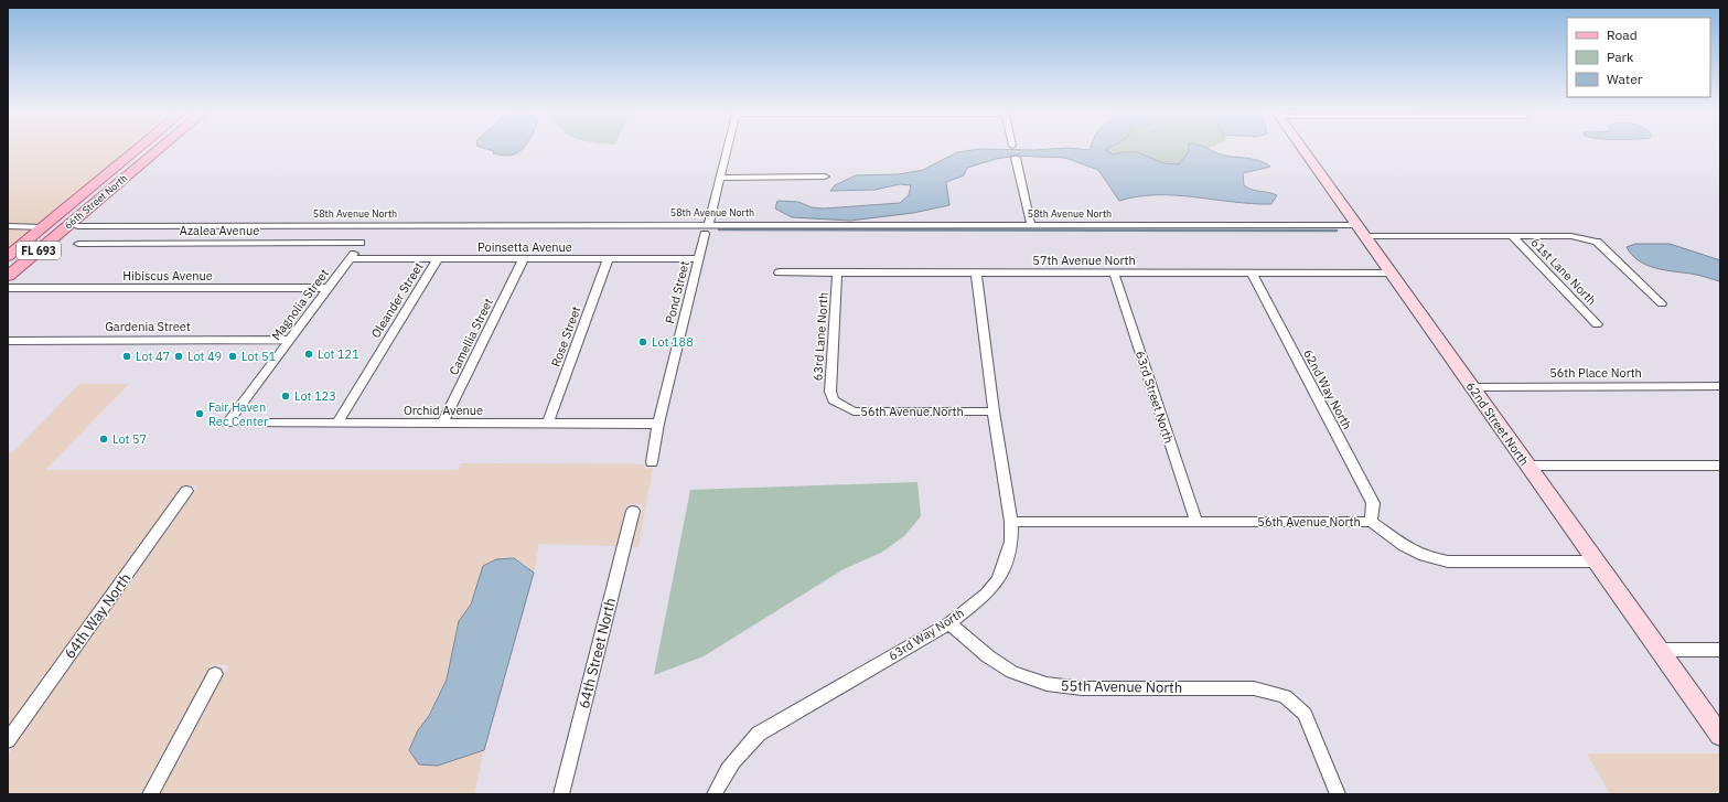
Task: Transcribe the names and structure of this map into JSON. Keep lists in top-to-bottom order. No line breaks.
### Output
{"streets":{"main road":["66th Street North","FL 693"],"street":["58th Avenue North","Azalea Avenue","Poinsetta Avenue","57th Avenue North","61st Lane North","Hibiscus Avenue","Pond Street","Oleander Street","Magnolia Street","Gardenia Street","Camellia Street","Rose Street","63rd Lane North","56th Place North","62nd Way North","63rd Street North","Orchid Avenue","56th Avenue North","62nd Street North","64th Way North","63rd Way North","64th Street North","55th Avenue North"]},"crossings":[["66th Street North","58th Avenue North"],["58th Avenue North","61st Lane North"],["58th Avenue North","Pond Street"],["58th Avenue North","62nd Street North"],["Azalea Avenue","Magnolia Street"],["Poinsetta Avenue","Pond Street"],["Poinsetta Avenue","Oleander Street"],["Poinsetta Avenue","Magnolia Street"],["Poinsetta Avenue","Camellia Street"],["Poinsetta Avenue","Rose Street"],["57th Avenue North","63rd Lane North"],["57th Avenue North","62nd Way North"],["57th Avenue North","63rd Street North"],["57th Avenue North","62nd Street North"],["57th Avenue North","63rd Way North"],["Hibiscus Avenue","Magnolia Street"],["Pond Street","Orchid Avenue"],["Oleander Street","Orchid Avenue"],["Magnolia Street","Gardenia Street"],["Magnolia Street","Orchid Avenue"],["Camellia Street","Orchid Avenue"],["Rose Street","Orchid Avenue"],["63rd Lane North","56th Avenue North"],["56th Place North","62nd Street North"],["62nd Way North","56th Avenue North"],["63rd Street North","56th Avenue North"],["56th Avenue North","62nd Street North"],["56th Avenue North","63rd Way North"],["63rd Way North","55th Avenue North"]],"places":["Lot 188","Lot 121","Lot 47","Lot 49","Lot 51","Lot 123","Fair Haven Rec Center","Lot 57"],"legend":["Road","Park","Water"]}
